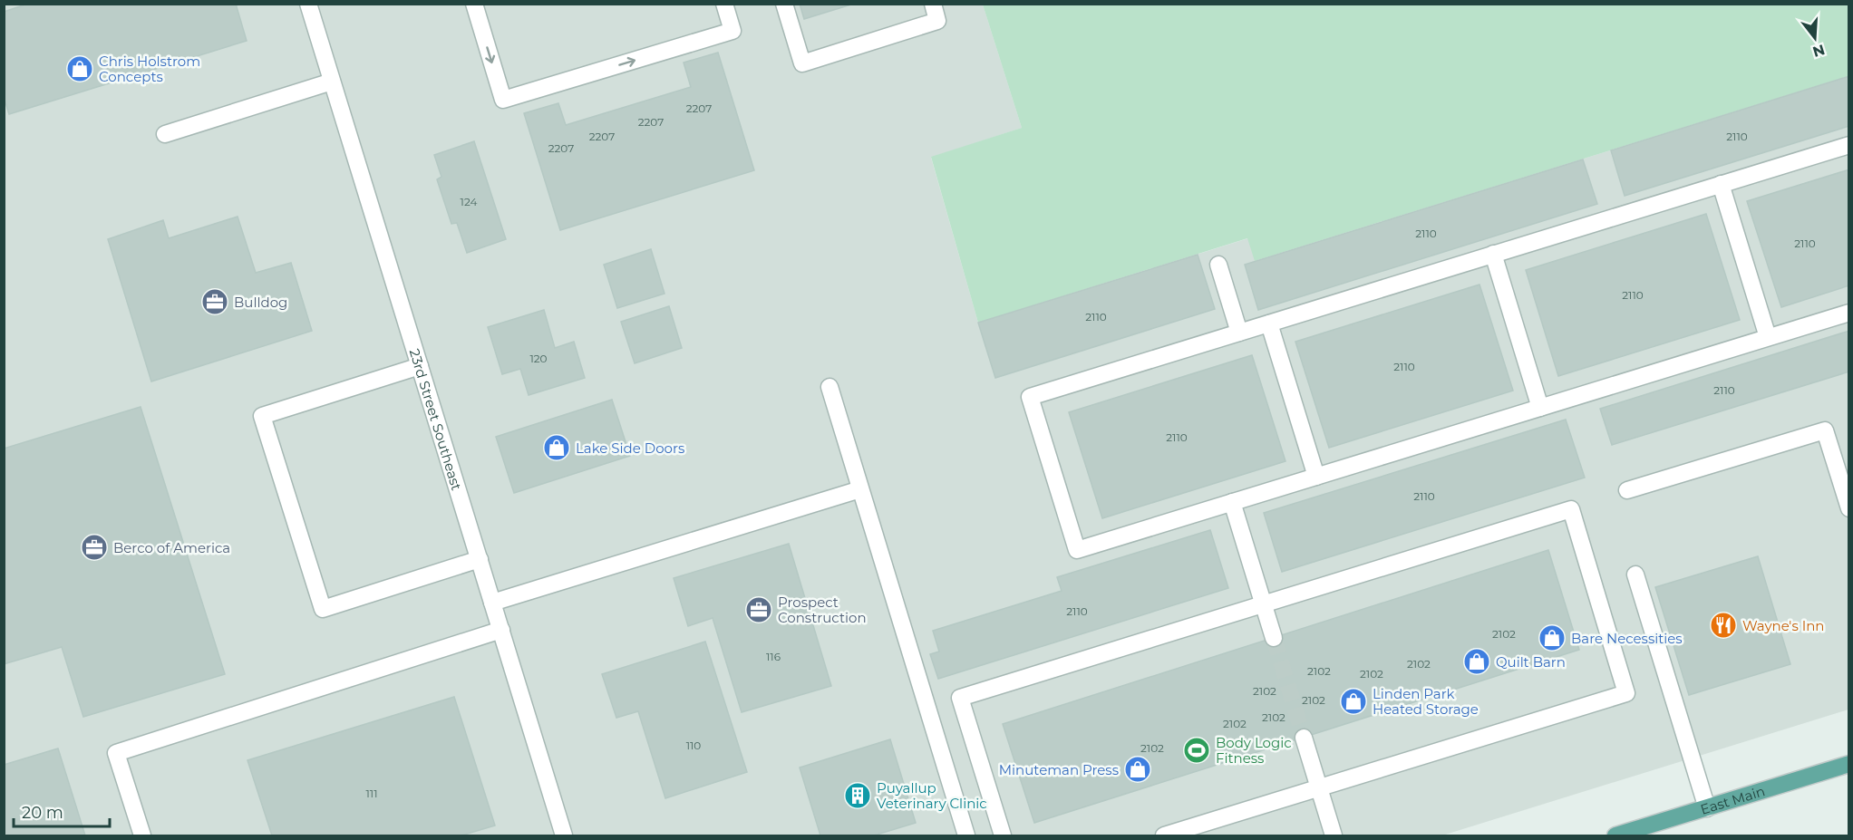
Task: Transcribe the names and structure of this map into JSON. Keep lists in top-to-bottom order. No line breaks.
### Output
{"streets":{"main road":["East Main"],"street":["23rd Street Southeast"]},"places":{"shop":["Chris Holstrom Concepts","Lake Side Doors","Bare Necessities","Quilt Barn","Linden Park Heated Storage","Minuteman Press"],"office":["Bulldog","Berco of America","Prospect Construction"],"restaurant":["Wayne's Inn"],"sports":["Body Logic Fitness"],"building":["Puyallup Veterinary Clinic"]},"house_numbers":["2207","2207","2207","2110","2207","124","2110","2110","2110","2110","120","2110","2110","2110","2110","2110","2102","116","2102","2102","2102","2102","2102","2102","2102","110","2102","111"],"scale_bar":"20 m","north":"bottom"}
